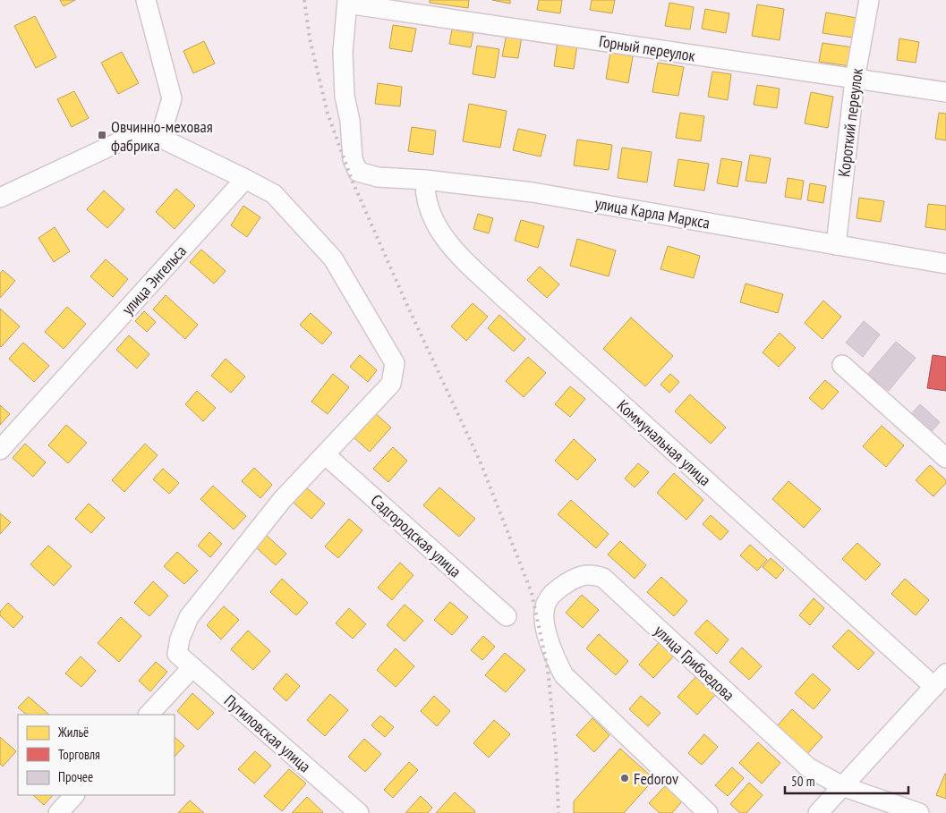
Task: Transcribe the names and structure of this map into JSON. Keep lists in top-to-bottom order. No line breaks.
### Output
{"streets":{"street":["Горный переулок","Короткий переулок","улица Карла Маркса","улица Энгельса","Коммунальная улица","Садгородская улица","улица Грибоедова","Путиловская улица"]},"crossings":[["Горный переулок","Короткий переулок"],["Горный переулок","улица Карла Маркса"],["Короткий переулок","улица Карла Маркса"],["улица Карла Маркса","Коммунальная улица"],["Садгородская улица","Путиловская улица"]],"places":{"transit":["Овчинно-меховая фабрика"],"other":["Fedorov"]},"legend":["Жильё","Торговля","Прочее"],"scale_bar":"50 m"}
